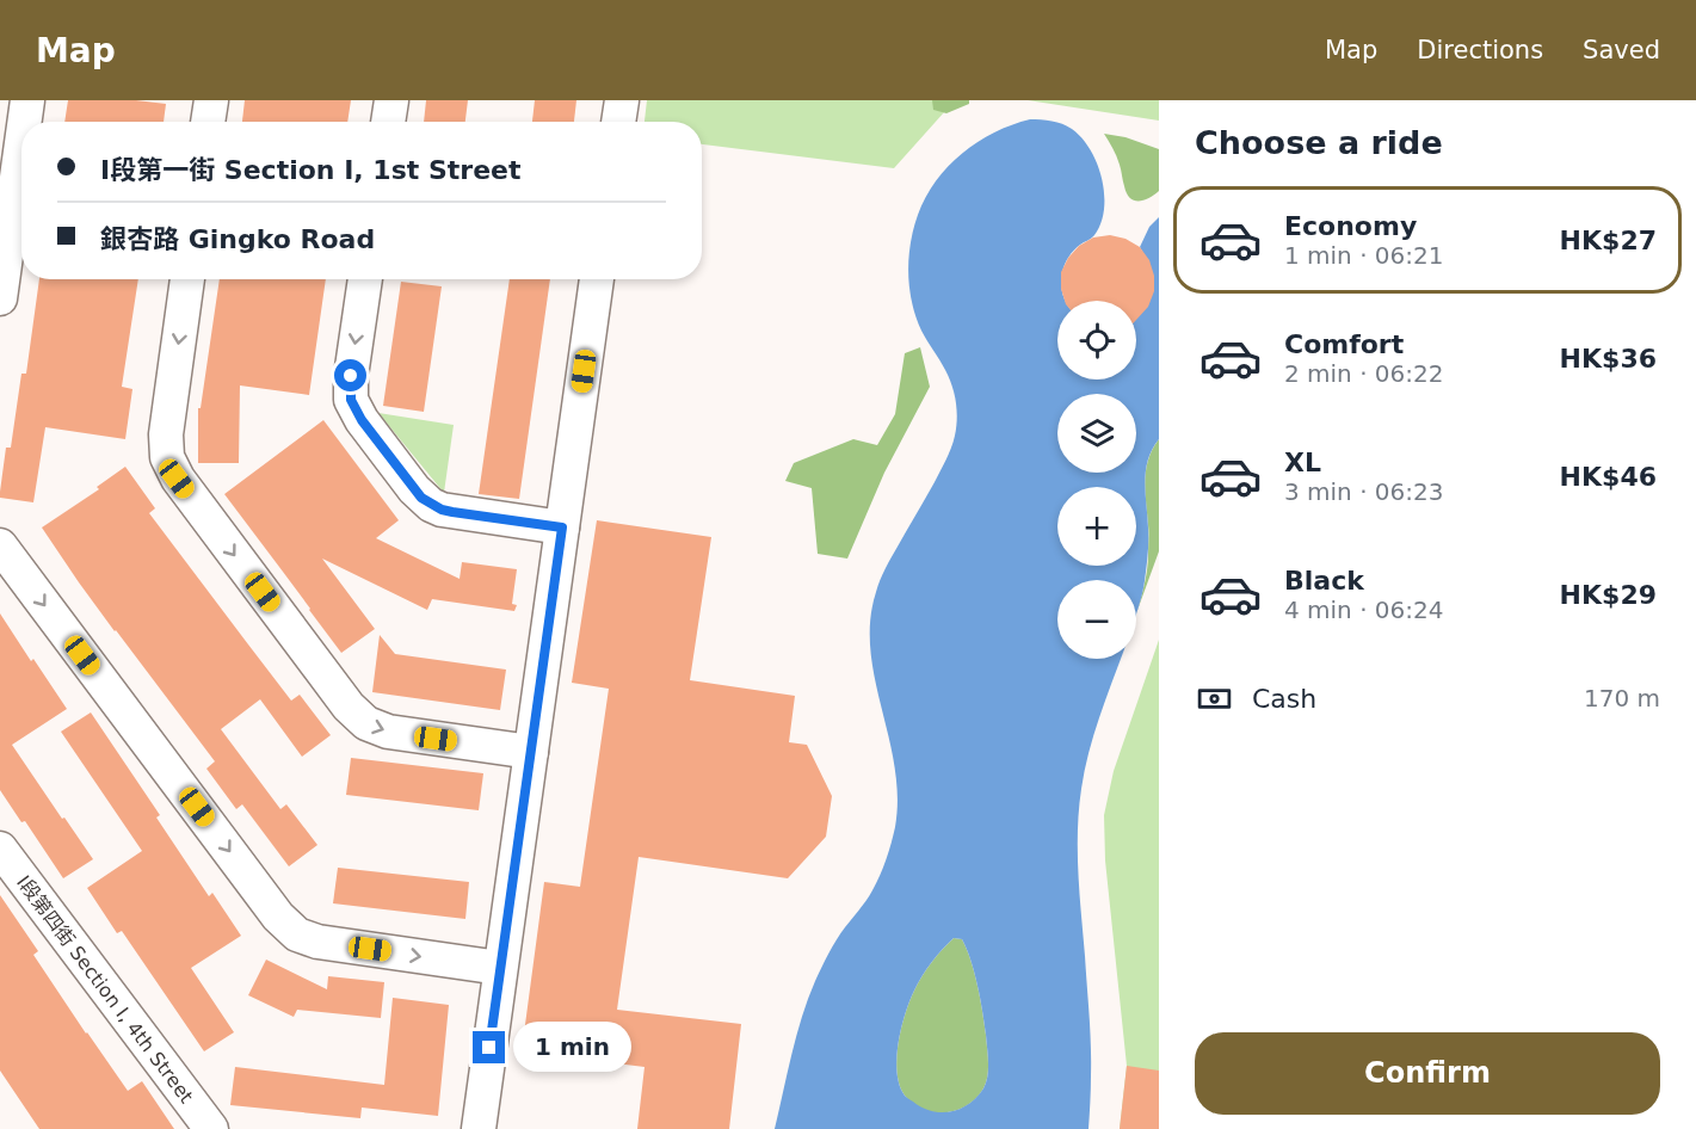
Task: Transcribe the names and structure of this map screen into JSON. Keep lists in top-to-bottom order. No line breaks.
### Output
{"streets":{"street":["I段第四街 Section I, 4th Street"]},"page":{"header":"Map","nav":["Map","Directions","Saved"],"heading":"Choose a ride","banner":["I段第一街 Section I, 1st Street","銀杏路 Gingko Road"],"list":[{"name":"Economy","note":"1 min · 06:21","value":"HK$27"},{"name":"Comfort","note":"2 min · 06:22","value":"HK$36"},{"name":"XL","note":"3 min · 06:23","value":"HK$46"},{"name":"Black","note":"4 min · 06:24","value":"HK$29"}],"map_buttons":["+","−"],"pay":["Cash","170 m"],"buttons":"Confirm","bubble":"1 min"}}
